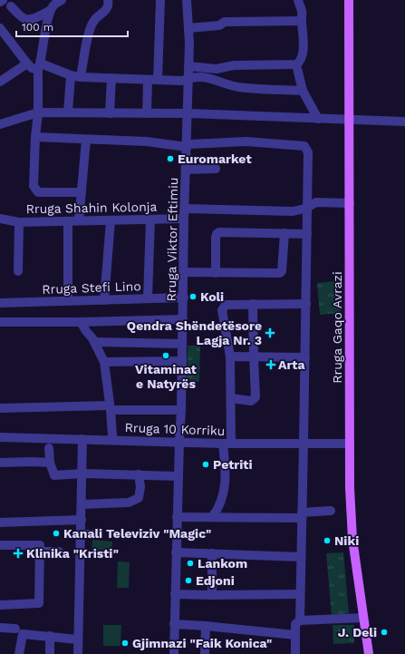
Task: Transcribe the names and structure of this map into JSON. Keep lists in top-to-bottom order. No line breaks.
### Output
{"streets":{"main road":["Rruga Gaqo Avrazi"],"street":["Rruga Shahin Kolonja","Rruga Viktor Eftimiu","Rruga Stefi Lino","Rruga 10 Korriku"]},"crossings":[["Rruga Shahin Kolonja","Rruga Viktor Eftimiu"],["Rruga Viktor Eftimiu","Rruga Stefi Lino"],["Rruga Viktor Eftimiu","Rruga 10 Korriku"],["Rruga Gaqo Avrazi","Rruga 10 Korriku"]],"places":{"other":["Euromarket","Koli","Vitaminat e Natyrës","Petriti","Kanali Televiziv \"Magic\"","Niki","Lankom","Edjoni","J. Deli","Gjimnazi \"Faik Konica\""],"health":["Qendra Shëndetësore Lagja Nr. 3","Arta","Klinika \"Kristi\""]},"scale_bar":"100 m"}
